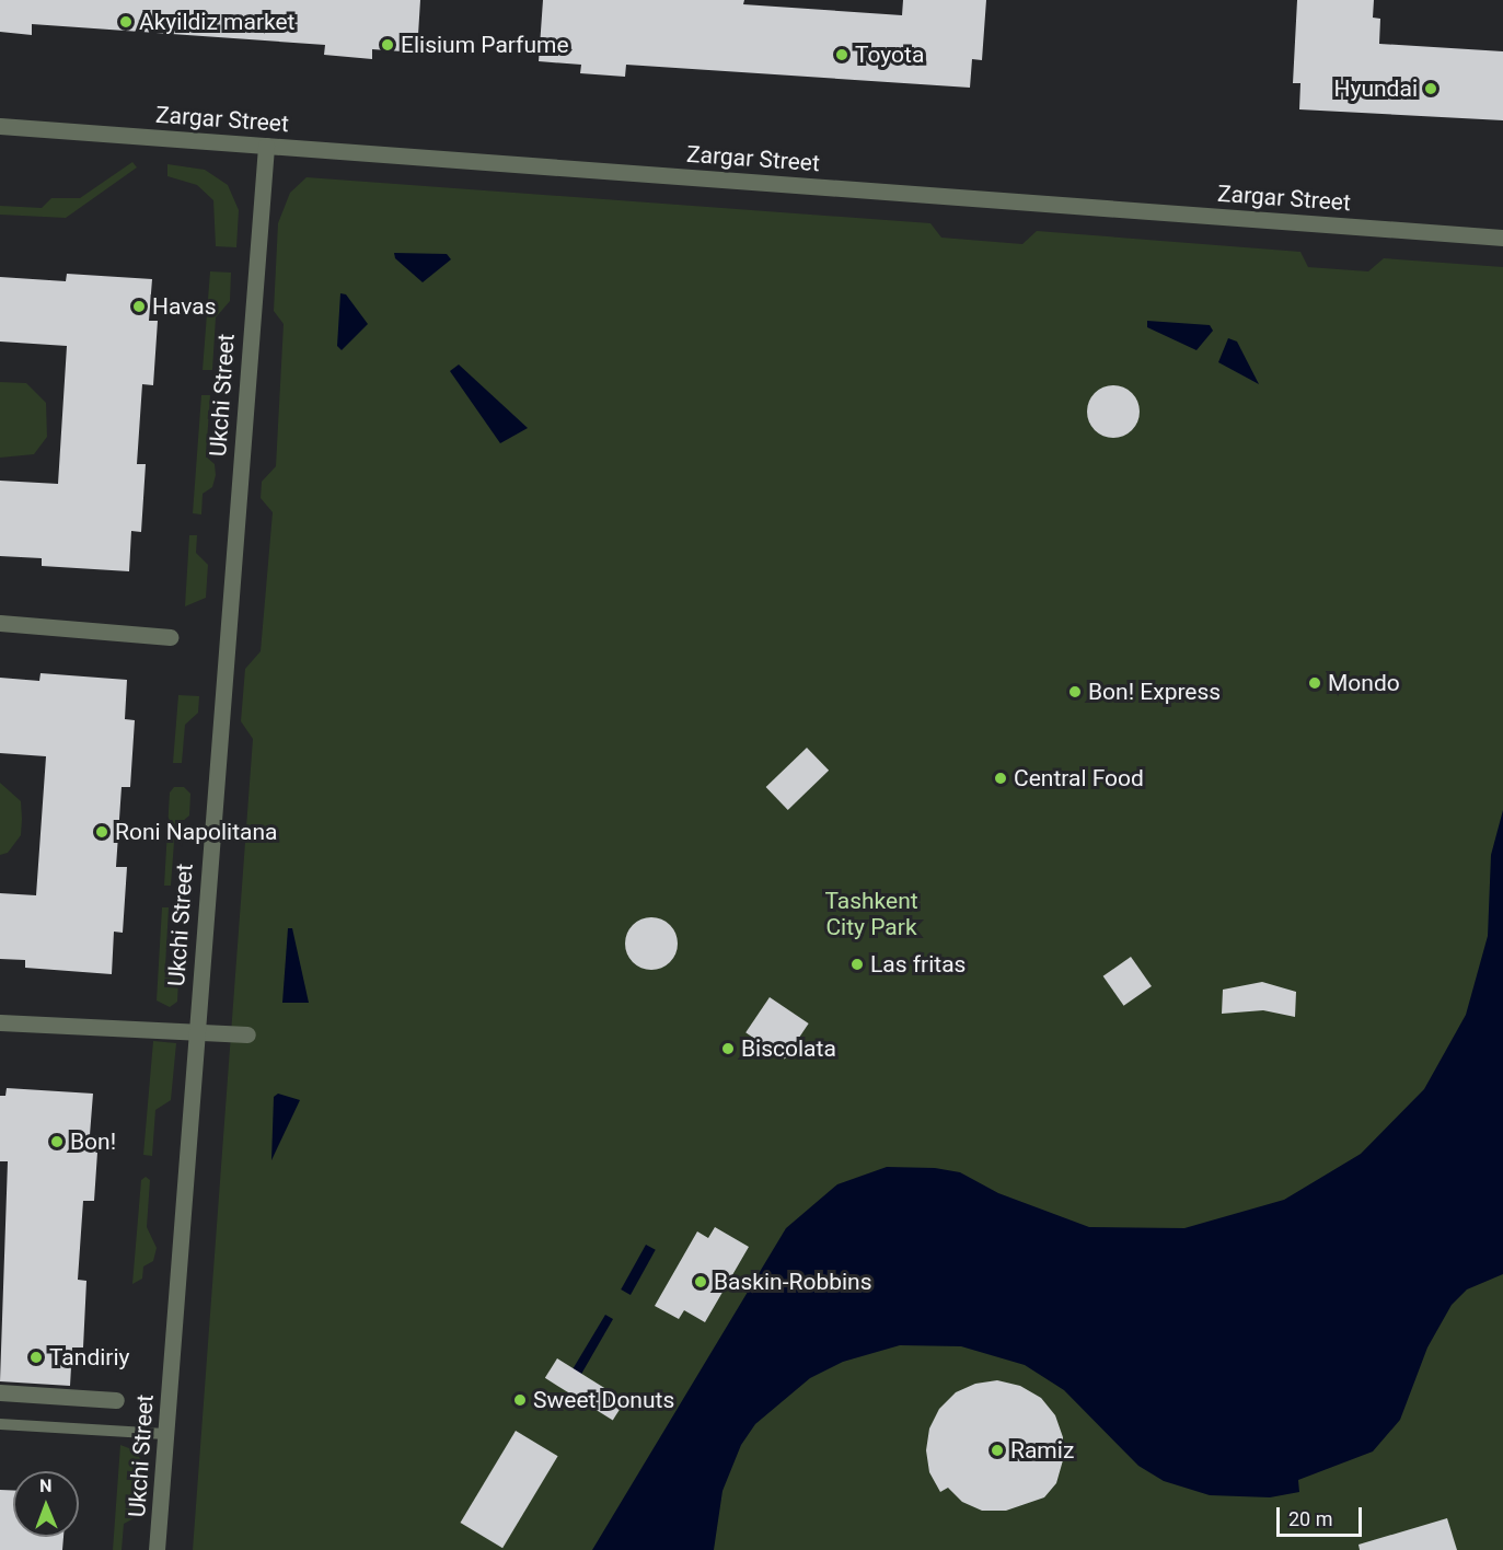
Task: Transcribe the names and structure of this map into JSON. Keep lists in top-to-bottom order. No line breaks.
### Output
{"streets":{"street":["Zargar Street","Ukchi Street"]},"crossings":[["Zargar Street","Ukchi Street"]],"parks":["Tashkent City Park"],"places":["Akyildiz market","Elisium Parfume","Toyota","Hyundai","Havas","Mondo","Bon! Express","Central Food","Roni Napolitana","Las fritas","Biscolata","Bon!","Baskin-Robbins","Tandiriy","Sweet Donuts","Ramiz"],"scale_bar":"20 m","north":"top"}
